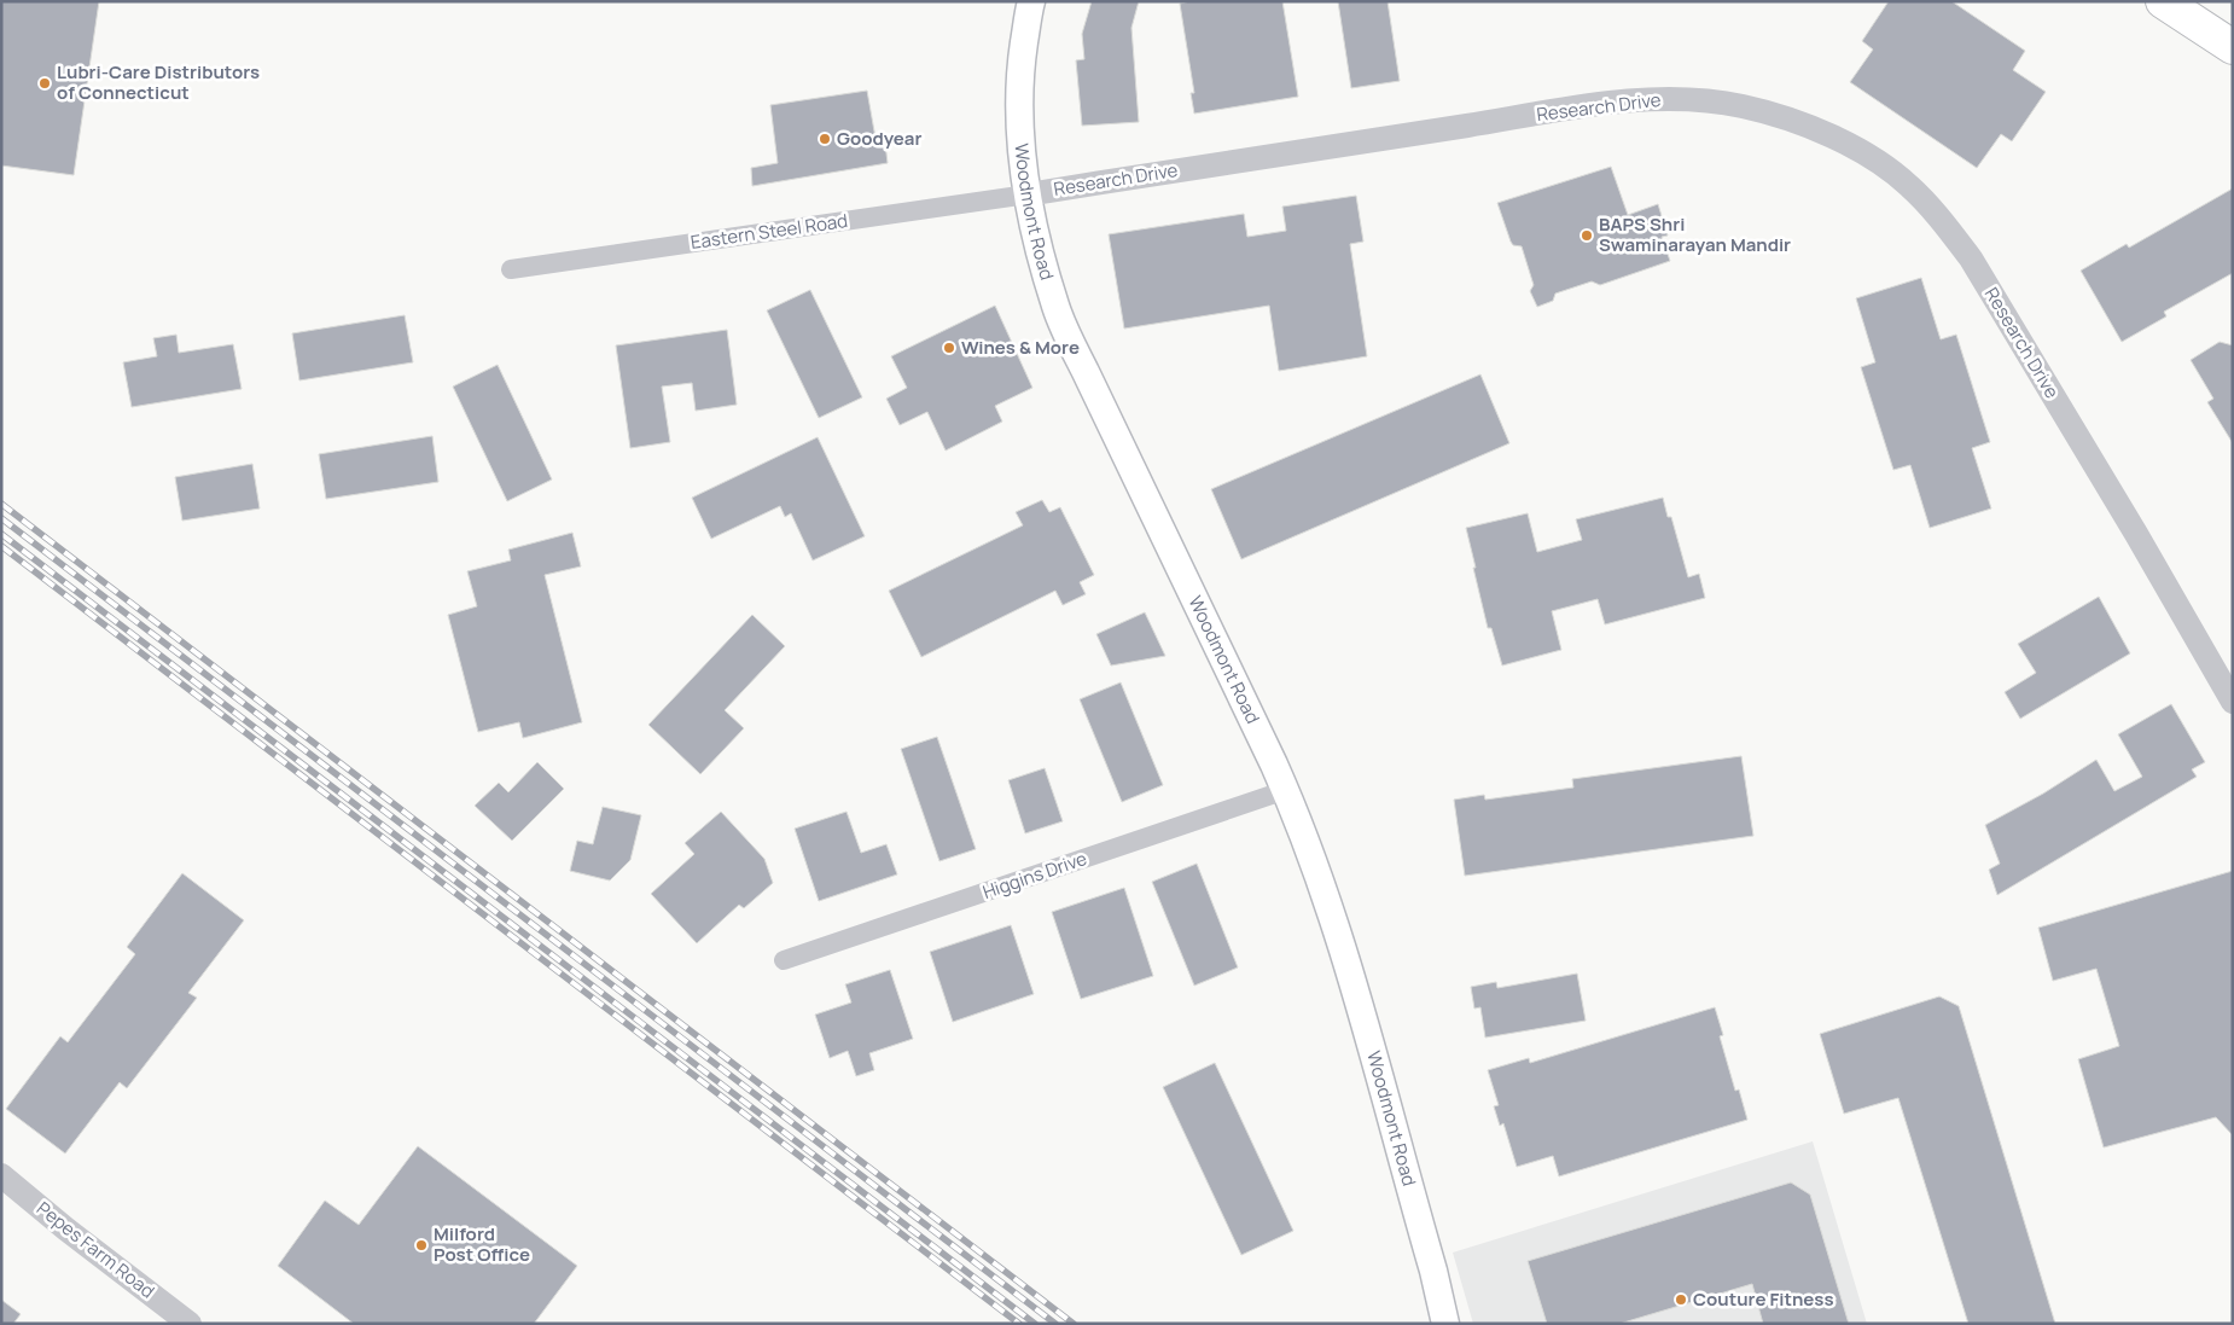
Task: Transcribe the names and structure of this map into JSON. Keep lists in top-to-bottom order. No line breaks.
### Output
{"streets":{"main road":["Woodmont Road"],"street":["Research Drive","Eastern Steel Road","Higgins Drive","Pepes Farm Road"]},"crossings":[["Research Drive","Woodmont Road"],["Research Drive","Eastern Steel Road"],["Woodmont Road","Eastern Steel Road"],["Woodmont Road","Higgins Drive"]],"places":["Lubri-Care Distributors of Connecticut","Goodyear","BAPS Shri Swaminarayan Mandir","Wines & More","Milford Post Office","Couture Fitness"]}
